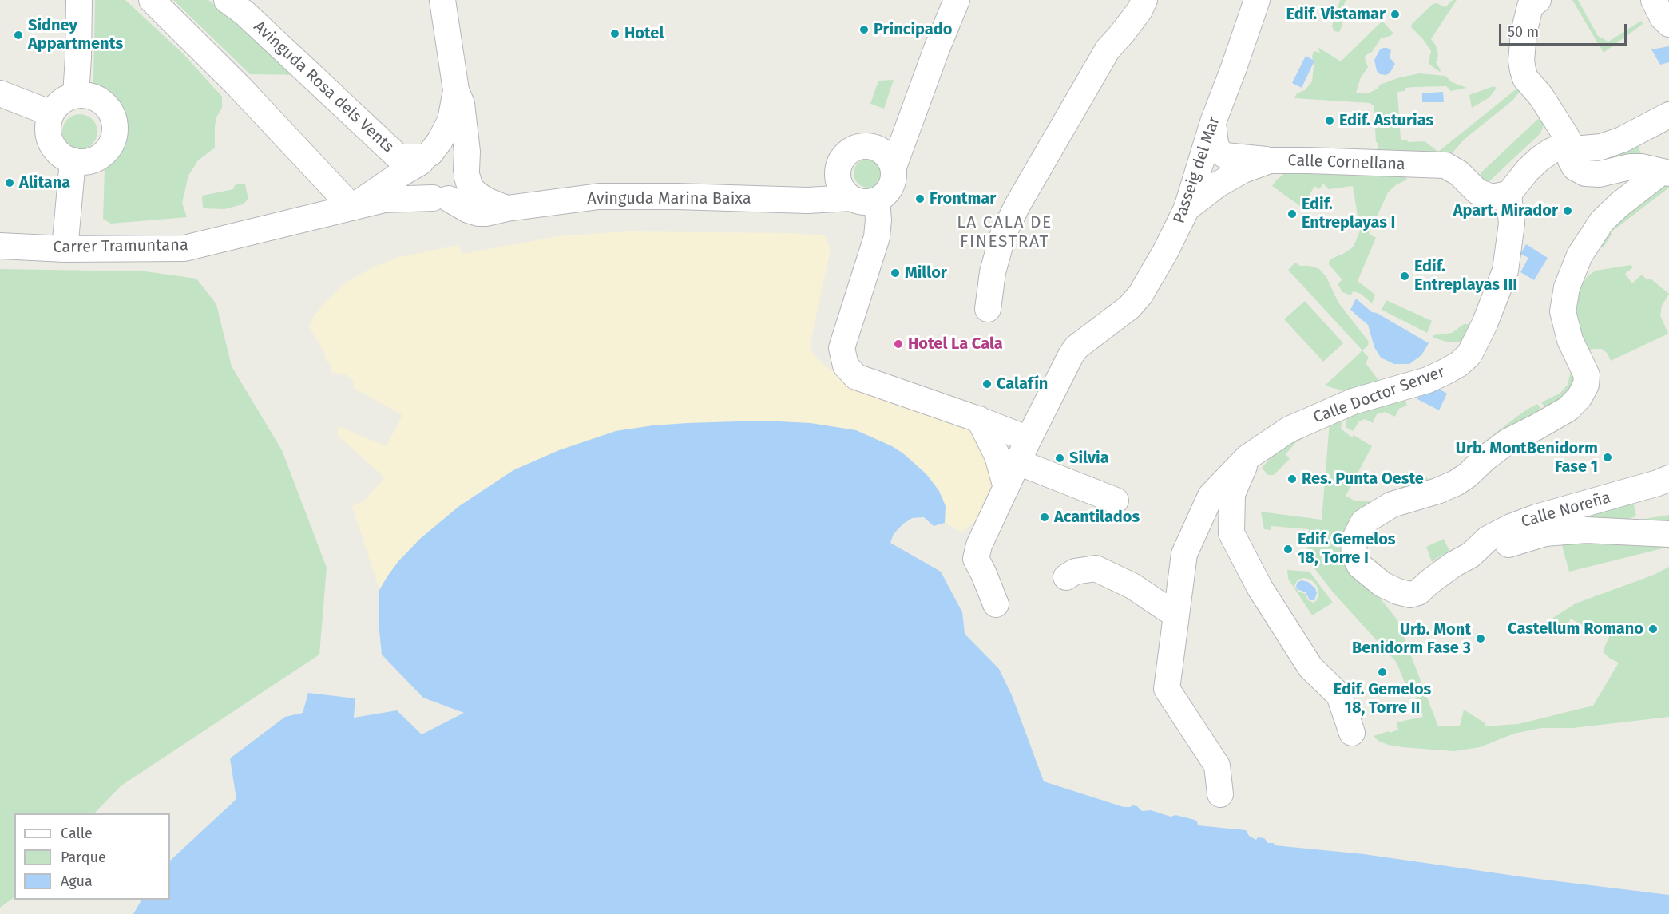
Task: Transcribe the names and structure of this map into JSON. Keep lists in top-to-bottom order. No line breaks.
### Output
{"streets":{"street":["Avinguda Rosa dels Vents","Calle Cornellana","Passeig del Mar","Avinguda Marina Baixa","Carrer Tramuntana","Calle Doctor Server","Calle Noreña"]},"crossings":[["Avinguda Rosa dels Vents","Avinguda Marina Baixa"],["Avinguda Rosa dels Vents","Carrer Tramuntana"],["Calle Cornellana","Passeig del Mar"],["Calle Cornellana","Calle Doctor Server"],["Avinguda Marina Baixa","Carrer Tramuntana"]],"districts":["LA CALA DE FINESTRAT"],"places":["Edif. Vistamar","Principado","Hotel","Sidney Appartments","Edif. Asturias","Alitana","Frontmar","Apart. Mirador","Edif. Entreplayas I","Millor","Edif. Entreplayas III","Hotel La Cala","Calafín","Urb. MontBenidorm Fase 1","Silvia","Res. Punta Oeste","Acantilados","Edif. Gemelos 18, Torre I","Castellum Romano","Urb. Mont Benidorm Fase 3","Edif. Gemelos 18, Torre II"],"legend":["Calle","Parque","Agua"],"scale_bar":"50 m"}
